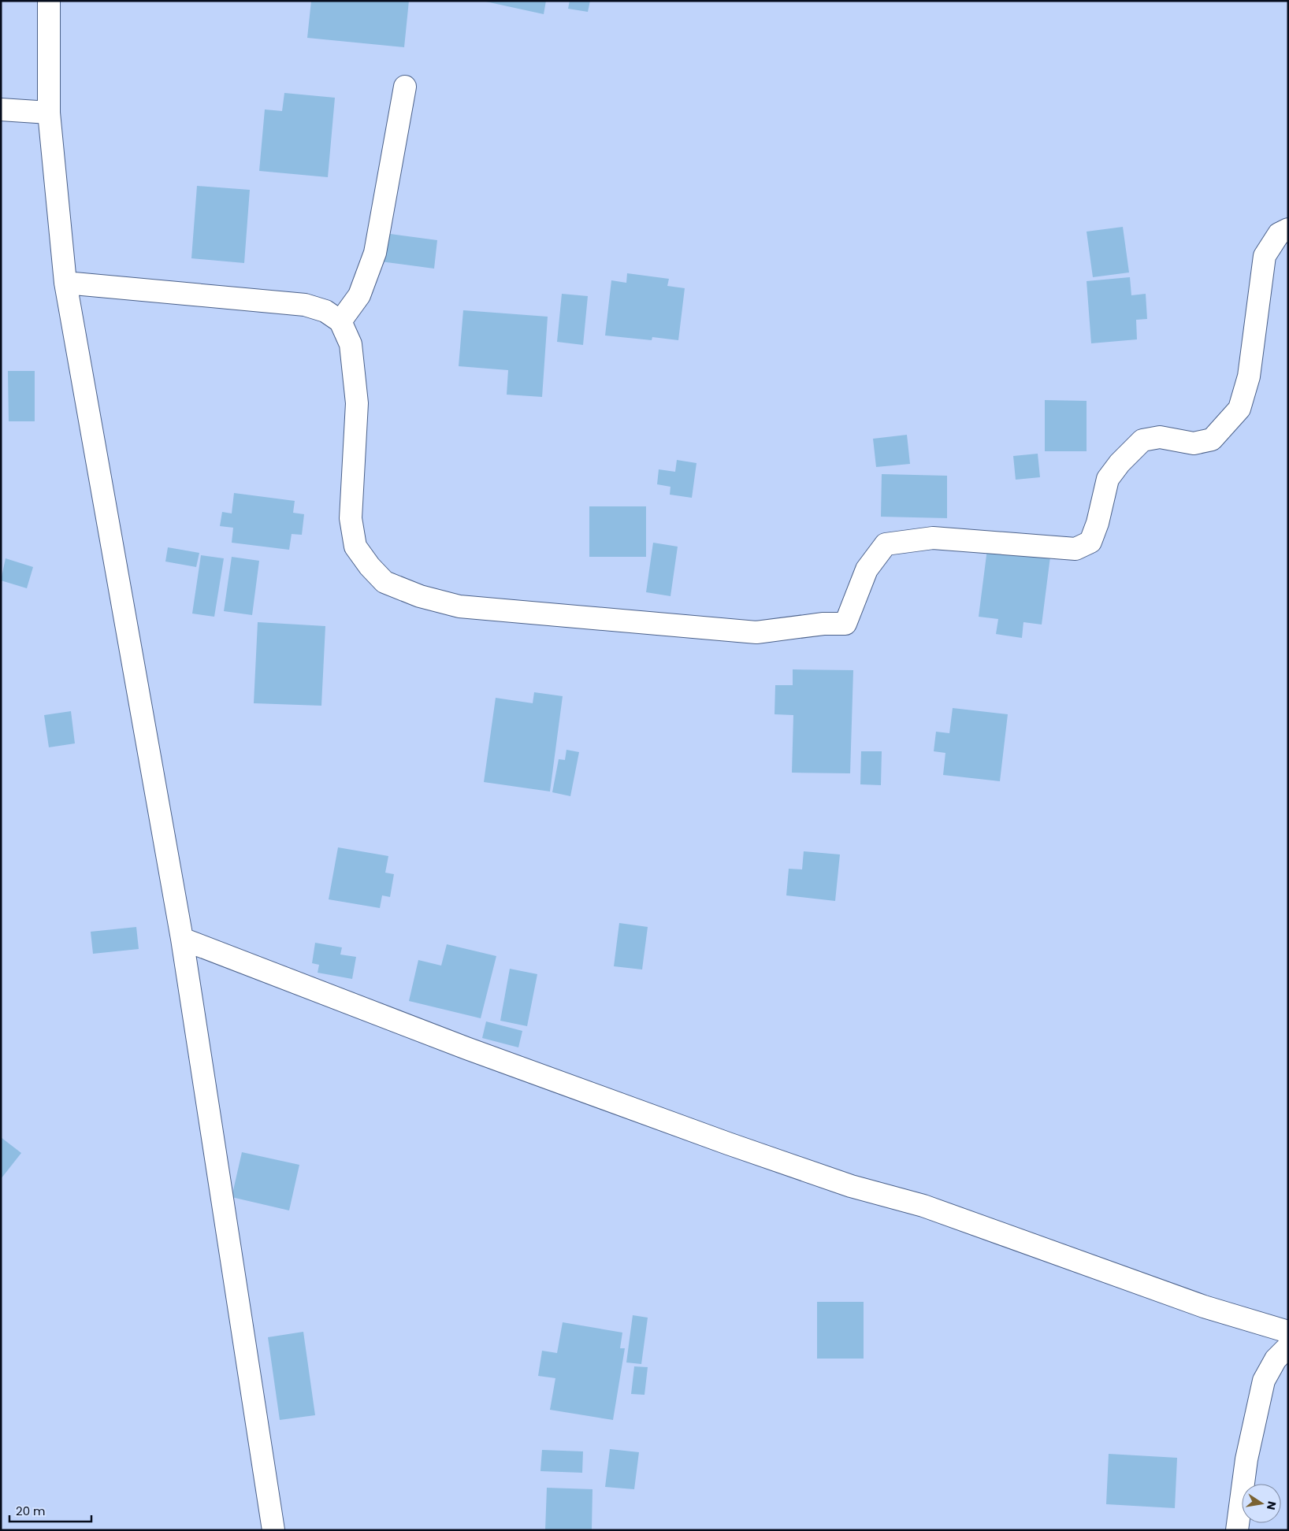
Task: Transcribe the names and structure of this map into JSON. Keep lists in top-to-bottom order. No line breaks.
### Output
{"scale_bar":"20 m","north":"right"}
